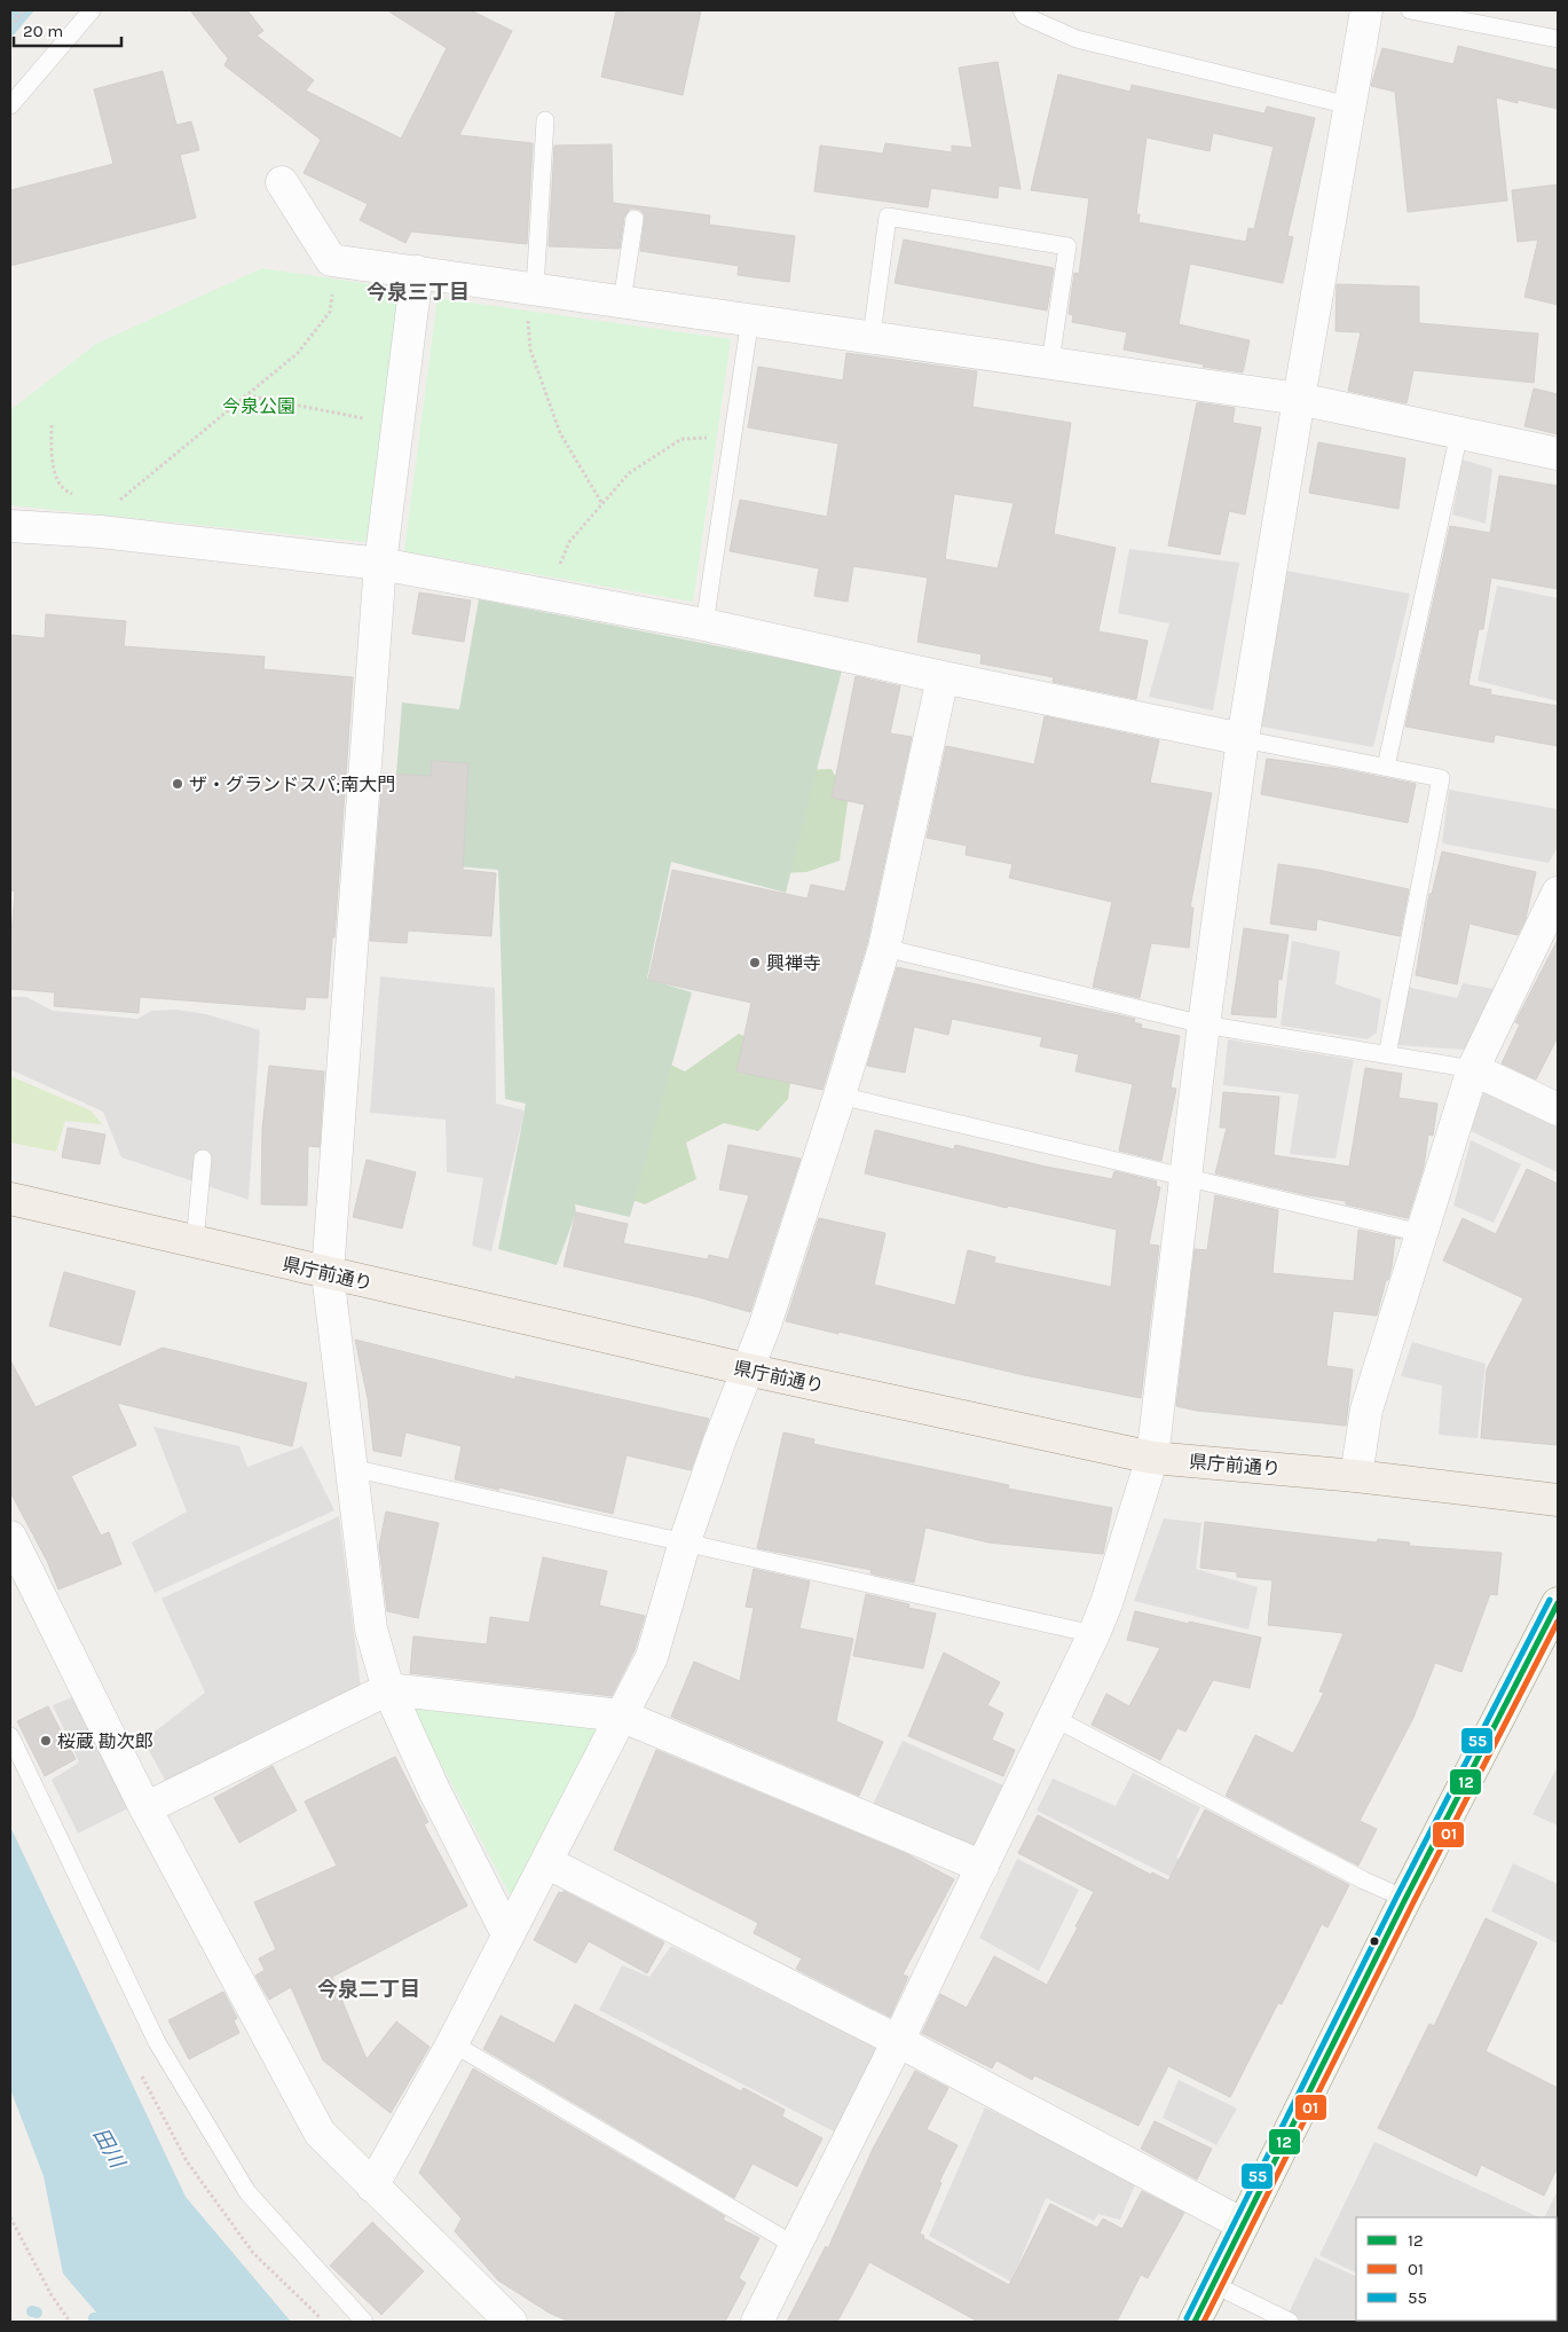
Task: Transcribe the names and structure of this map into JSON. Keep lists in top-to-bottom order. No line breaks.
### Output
{"streets":{"main road":["県庁前通り"]},"districts":["今泉三丁目","今泉二丁目"],"water":["田川"],"parks":["今泉公園"],"places":["ザ・グランドスパ;南大門","興禅寺","桜蔵 勘次郎"],"lines":["transit line 55","transit line 12","transit line 01"],"legend":["12","01","55"],"scale_bar":"20 m"}
